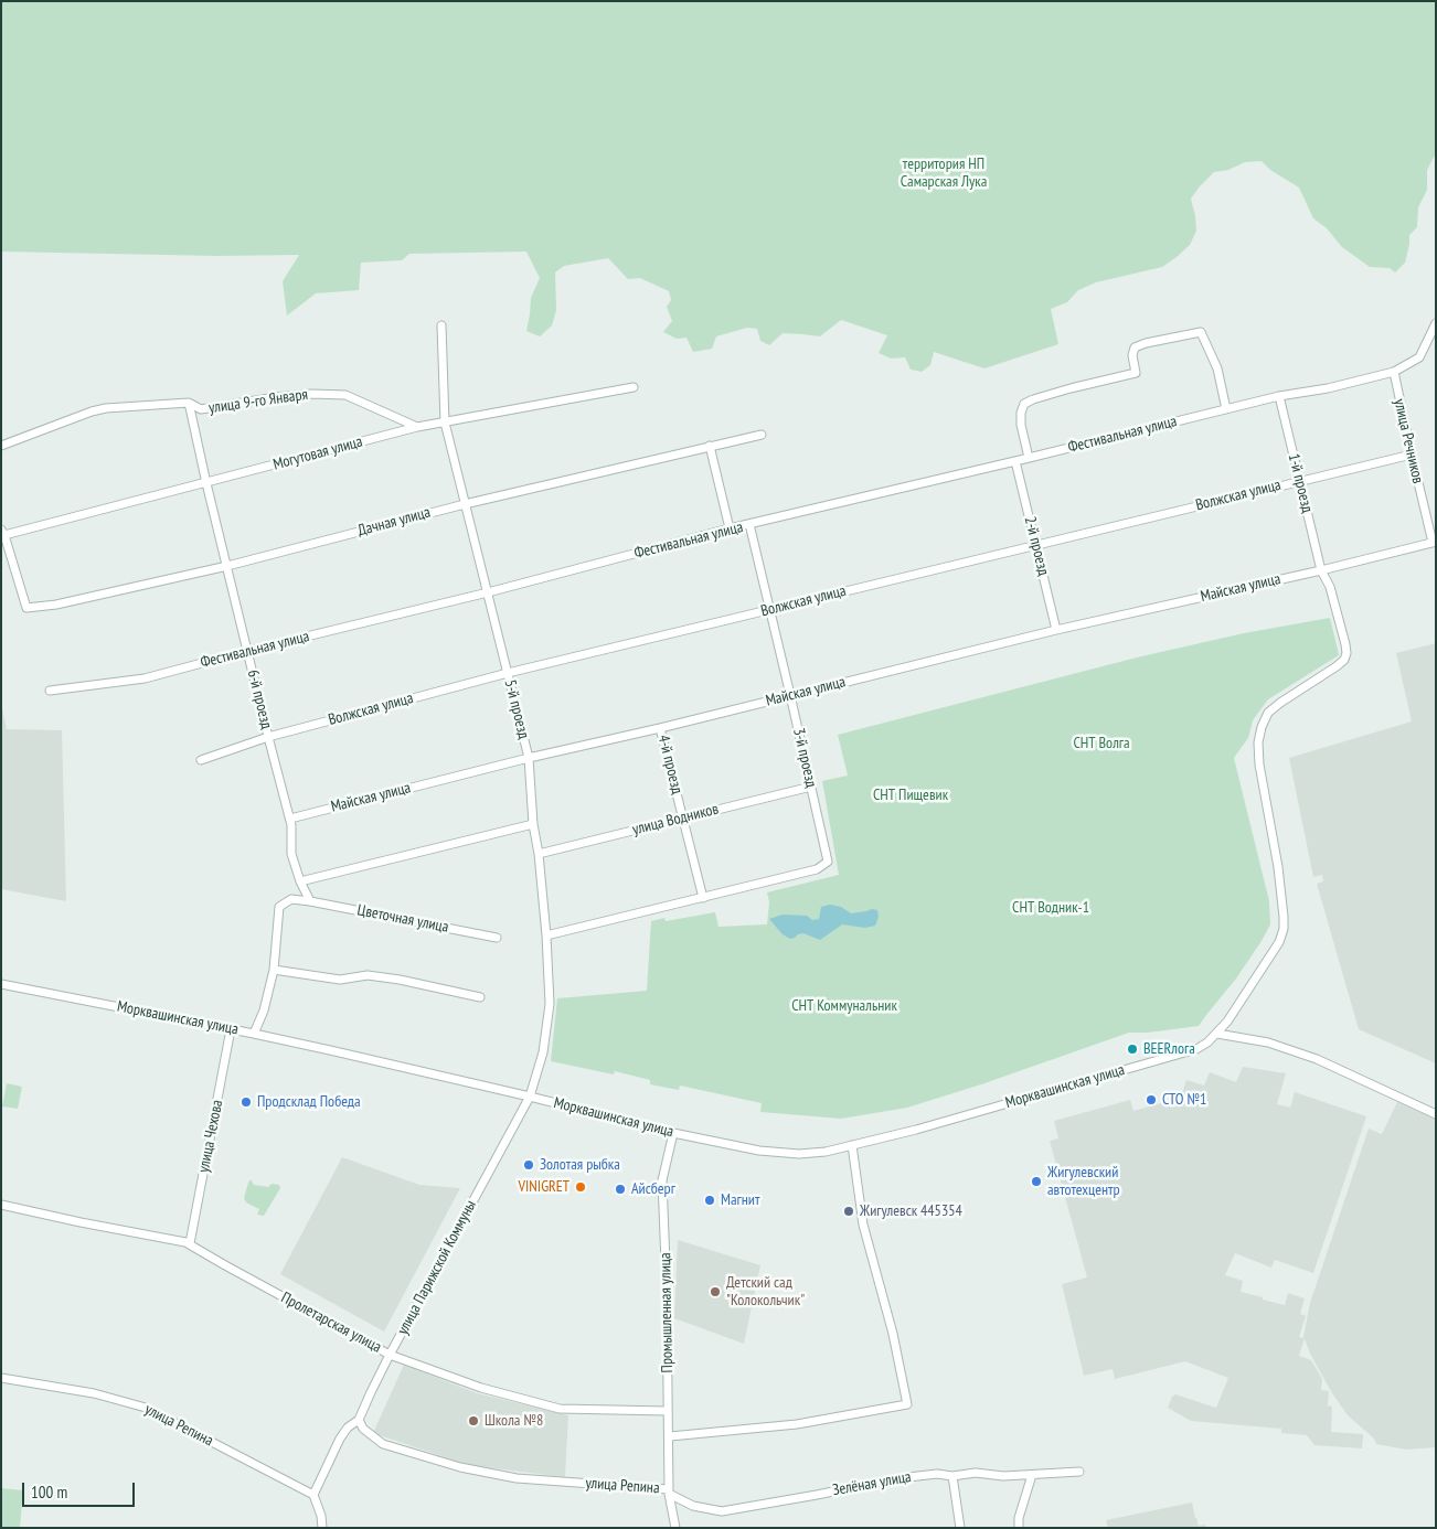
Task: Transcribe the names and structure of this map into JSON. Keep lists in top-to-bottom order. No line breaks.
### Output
{"streets":{"street":["улица 9-го Января","Фестивальная улица","улица Речников","Могутовая улица","1-й проезд","Волжская улица","Дачная улица","2-й проезд","Майская улица","6-й проезд","5-й проезд","3-й проезд","4-й проезд","улица Водников","Цветочная улица","Морквашинская улица","улица Чехова","улица Парижской Коммуны","Промышленная улица","Пролетарская улица","улица Репина","Зелёная улица"]},"crossings":[["улица 9-го Января","Могутовая улица"],["улица 9-го Января","6-й проезд"],["Фестивальная улица","улица Речников"],["Фестивальная улица","1-й проезд"],["Фестивальная улица","2-й проезд"],["Фестивальная улица","6-й проезд"],["Фестивальная улица","5-й проезд"],["Фестивальная улица","3-й проезд"],["улица Речников","Волжская улица"],["улица Речников","Майская улица"],["Могутовая улица","Дачная улица"],["Могутовая улица","6-й проезд"],["Могутовая улица","5-й проезд"],["1-й проезд","Волжская улица"],["1-й проезд","Майская улица"],["1-й проезд","Морквашинская улица"],["Волжская улица","2-й проезд"],["Волжская улица","6-й проезд"],["Волжская улица","5-й проезд"],["Волжская улица","3-й проезд"],["Дачная улица","6-й проезд"],["Дачная улица","5-й проезд"],["2-й проезд","Майская улица"],["Майская улица","6-й проезд"],["Майская улица","5-й проезд"],["Майская улица","3-й проезд"],["Майская улица","4-й проезд"],["Майская улица","Морквашинская улица"],["6-й проезд","Цветочная улица"],["5-й проезд","улица Водников"],["5-й проезд","Морквашинская улица"],["5-й проезд","улица Парижской Коммуны"],["3-й проезд","4-й проезд"],["3-й проезд","улица Водников"],["4-й проезд","улица Водников"],["Морквашинская улица","улица Чехова"],["Морквашинская улица","улица Парижской Коммуны"],["Морквашинская улица","Промышленная улица"],["улица Чехова","Пролетарская улица"],["улица Парижской Коммуны","Пролетарская улица"],["улица Парижской Коммуны","улица Репина"],["Промышленная улица","Пролетарская улица"],["Промышленная улица","улица Репина"],["Промышленная улица","Зелёная улица"],["улица Репина","Зелёная улица"]],"parks":["территория НП Самарская Лука","СНТ Волга","СНТ Пищевик","СНТ Водник-1","СНТ Коммунальник"],"places":["BEERлога","СТО №1","Продсклад Победа","Золотая рыбка","Жигулевский автотехцентр","VINIGRET","Айсберг","Магнит","Жигулевск 445354","Детский сад \"Колокольчик\"","Школа №8"],"scale_bar":"100 m"}
